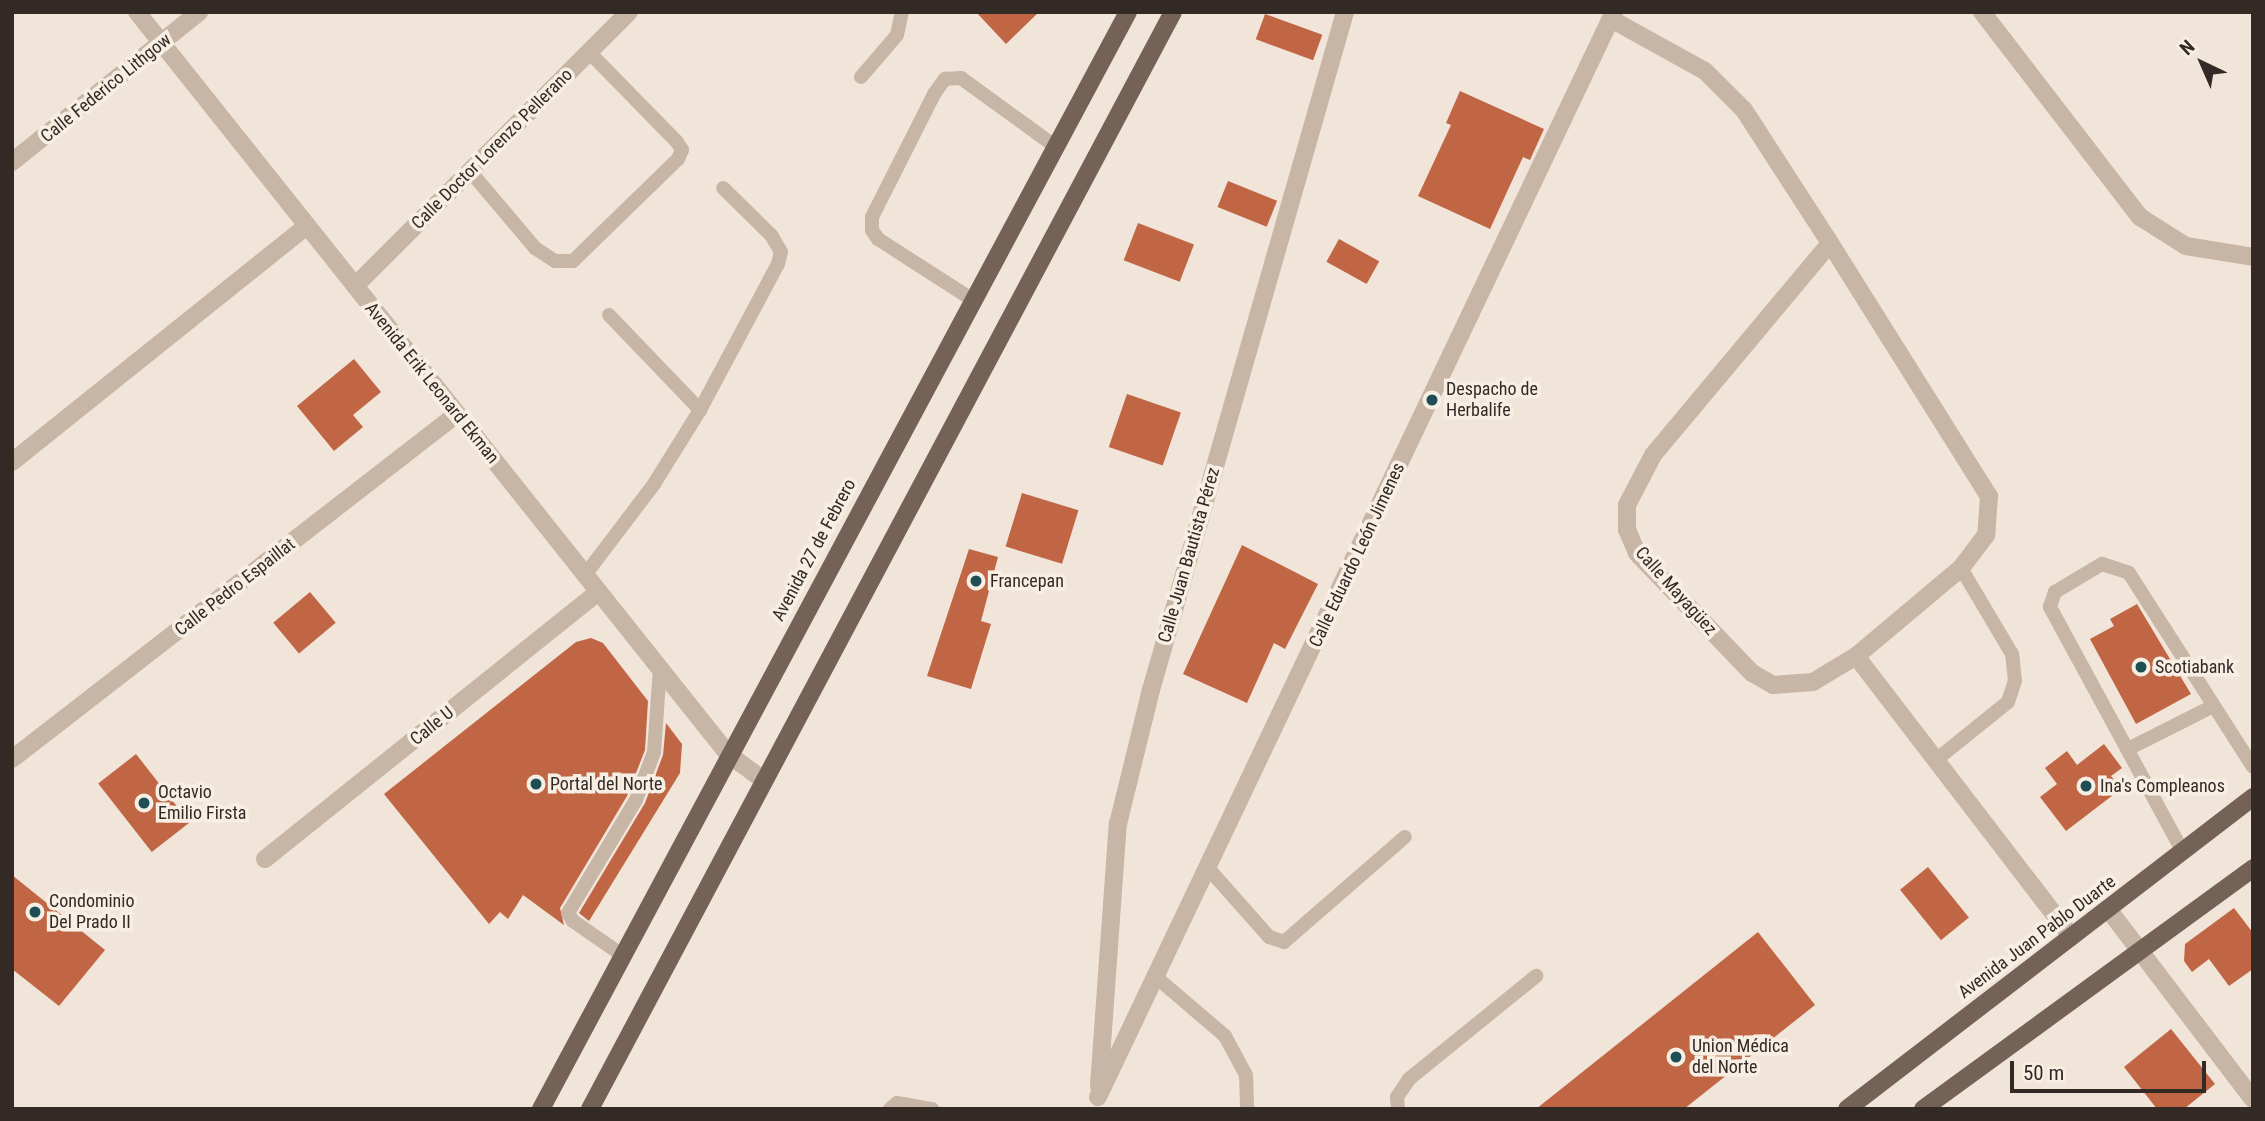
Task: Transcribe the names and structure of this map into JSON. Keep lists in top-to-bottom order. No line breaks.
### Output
{"streets":{"main road":["Avenida 27 de Febrero","Avenida Juan Pablo Duarte"],"street":["Calle Federico Lithgow","Calle Doctor Lorenzo Pellerano","Avenida Erik Leonard Ekman","Calle Juan Bautista Pérez","Calle Eduardo León Jimenes","Calle Pedro Espaillat","Calle Mayagüez","Calle U"]},"crossings":[["Calle Federico Lithgow","Avenida Erik Leonard Ekman"],["Calle Doctor Lorenzo Pellerano","Avenida Erik Leonard Ekman"],["Avenida Erik Leonard Ekman","Avenida 27 de Febrero"],["Avenida Erik Leonard Ekman","Calle Pedro Espaillat"],["Avenida Erik Leonard Ekman","Calle U"],["Calle Juan Bautista Pérez","Calle Eduardo León Jimenes"],["Calle Eduardo León Jimenes","Calle Mayagüez"]],"places":["Despacho de Herbalife","Francepan","Scotiabank","Portal del Norte","Ina's Compleanos","Octavio Emilio Firsta","Condominio Del Prado II","Union Médica del Norte"],"scale_bar":"50 m","north":"top left"}
